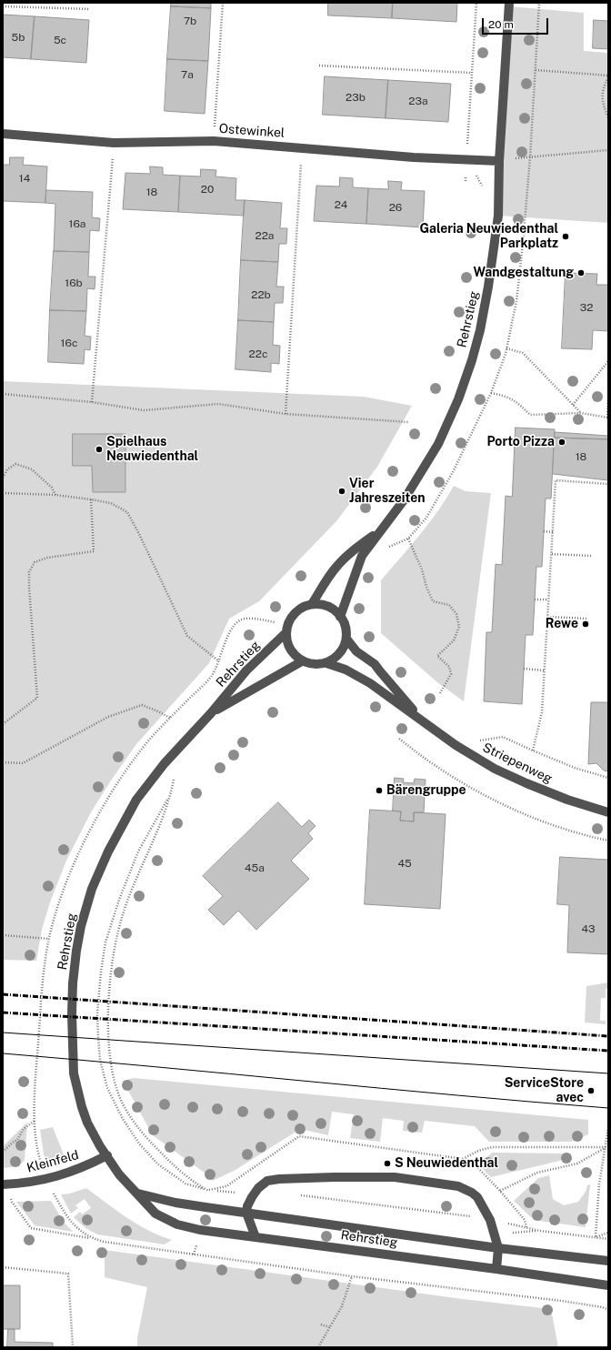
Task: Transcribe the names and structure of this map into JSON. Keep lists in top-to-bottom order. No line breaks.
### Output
{"streets":{"street":["Ostewinkel","Rehrstieg","Striepenweg","Kleinfeld"]},"crossings":[["Ostewinkel","Rehrstieg"],["Rehrstieg","Striepenweg"],["Rehrstieg","Kleinfeld"]],"places":["Galeria Neuwiedenthal Parkplatz","Wandgestaltung","Porto Pizza","Spielhaus Neuwiedenthal","Vier Jahreszeiten","Rewe","Bärengruppe","ServiceStore avec","S Neuwiedenthal"],"house_numbers":["7b","5b","5c","7a","23b","23a","14","20","18","24","26","16a","22a","16b","22b","32","16c","22c","18","45","45a","43"],"scale_bar":"20 m"}
